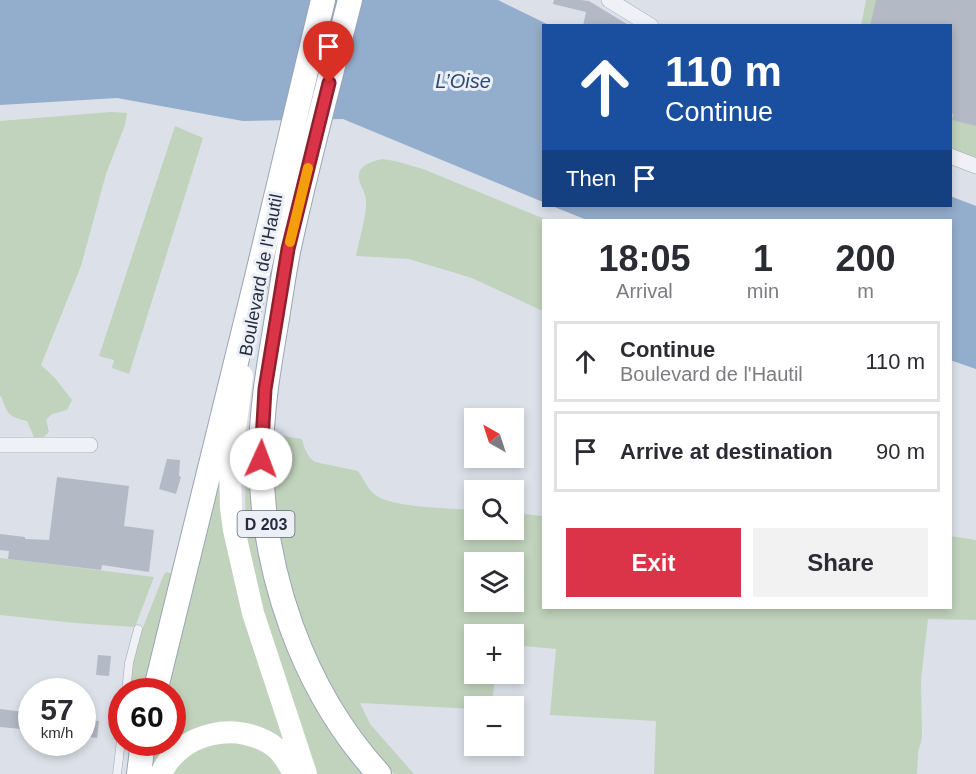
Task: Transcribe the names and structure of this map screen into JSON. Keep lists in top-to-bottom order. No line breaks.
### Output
{"streets":{"main road":["Boulevard de l'Hautil","D 203"]},"crossings":[["Boulevard de l'Hautil","D 203"]],"water":["L’Oise"],"north":"top left","page":{"turn":["110 m","Continue"],"then":"Then","eta":["18:05","Arrival","1","min","200","m"],"list":[{"name":"Continue","note":"Boulevard de l'Hautil","value":"110 m"},{"name":"Arrive at destination","value":"90 m"}],"map_buttons":["+","−"],"buttons":["Exit","Share"],"speed":"57 km/h","limit":"60"}}
